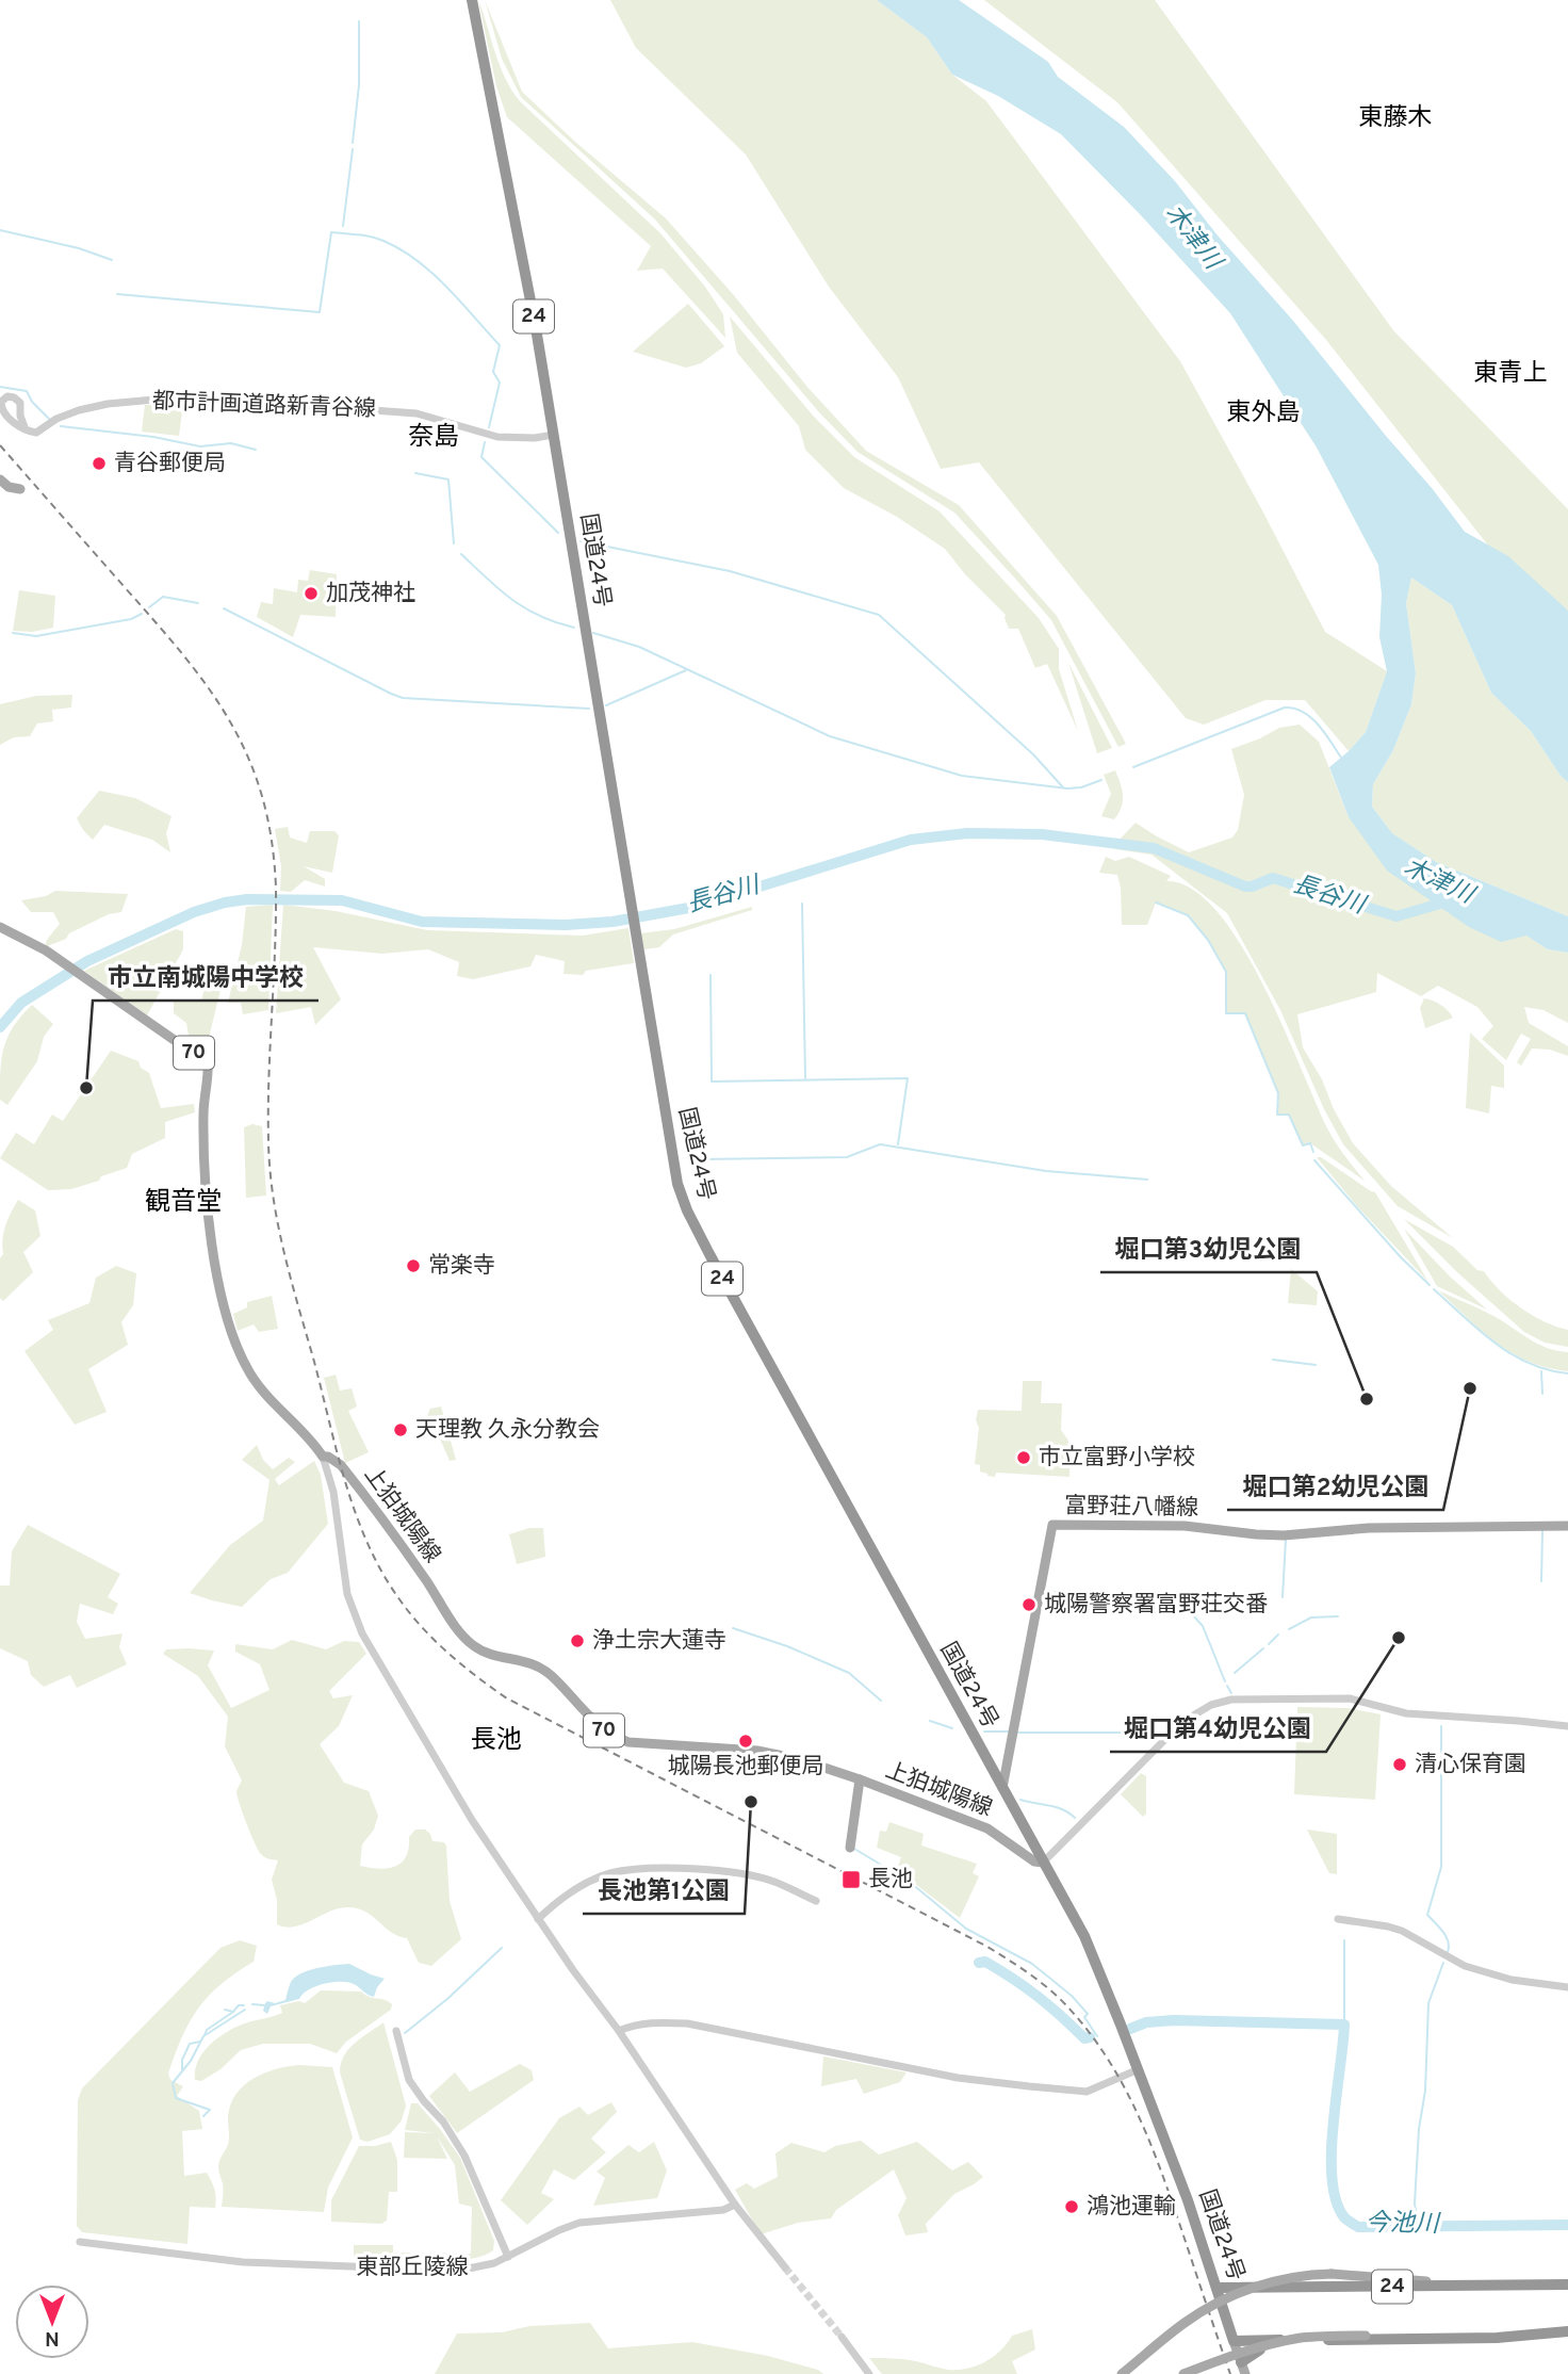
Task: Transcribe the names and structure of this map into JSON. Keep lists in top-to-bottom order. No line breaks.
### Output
{"streets":{"highway":["24","国道24号"],"main road":["70","富野荘八幡線","上狛城陽線"],"street":["都市計画道路新青谷線","東部丘陵線"]},"crossings":[["24","国道24号"],["都市計画道路新青谷線","国道24号"],["国道24号","富野荘八幡線"],["国道24号","上狛城陽線"]],"districts":["東藤木","東青上","東外島","奈島","観音堂","長池"],"water":["木津川","長谷川","今池川"],"places":{"other":["青谷郵便局","加茂神社","市立南城陽中学校","常楽寺","堀口第2幼児公園","堀口第3幼児公園","天理教 久永分教会","市立富野小学校","城陽警察署富野荘交番","堀口第4幼児公園","浄土宗大蓮寺","城陽長池郵便局","清心保育園","長池第1公園","鴻池運輸"],"transit":["長池"]},"north":"bottom"}
